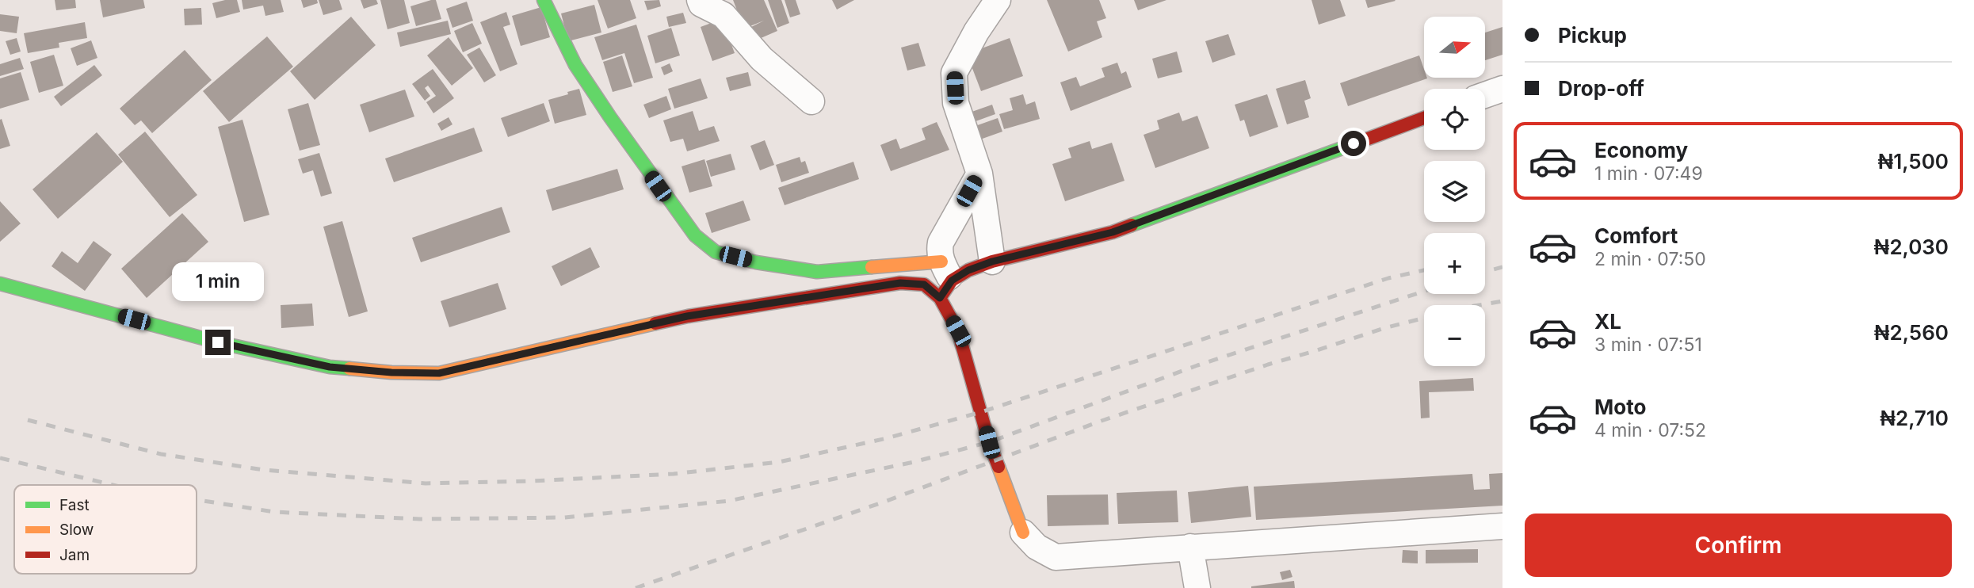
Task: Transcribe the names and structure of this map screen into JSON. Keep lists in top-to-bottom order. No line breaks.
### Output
{"legend":["Fast","Slow","Jam"],"north":"right","page":{"banner":["Pickup","Drop-off"],"map_buttons":["+","−"],"list":[{"name":"Economy","note":"1 min · 07:49","value":"₦1,500"},{"name":"Comfort","note":"2 min · 07:50","value":"₦2,030"},{"name":"XL","note":"3 min · 07:51","value":"₦2,560"},{"name":"Moto","note":"4 min · 07:52","value":"₦2,710"}],"bubble":"1 min","buttons":"Confirm"}}
